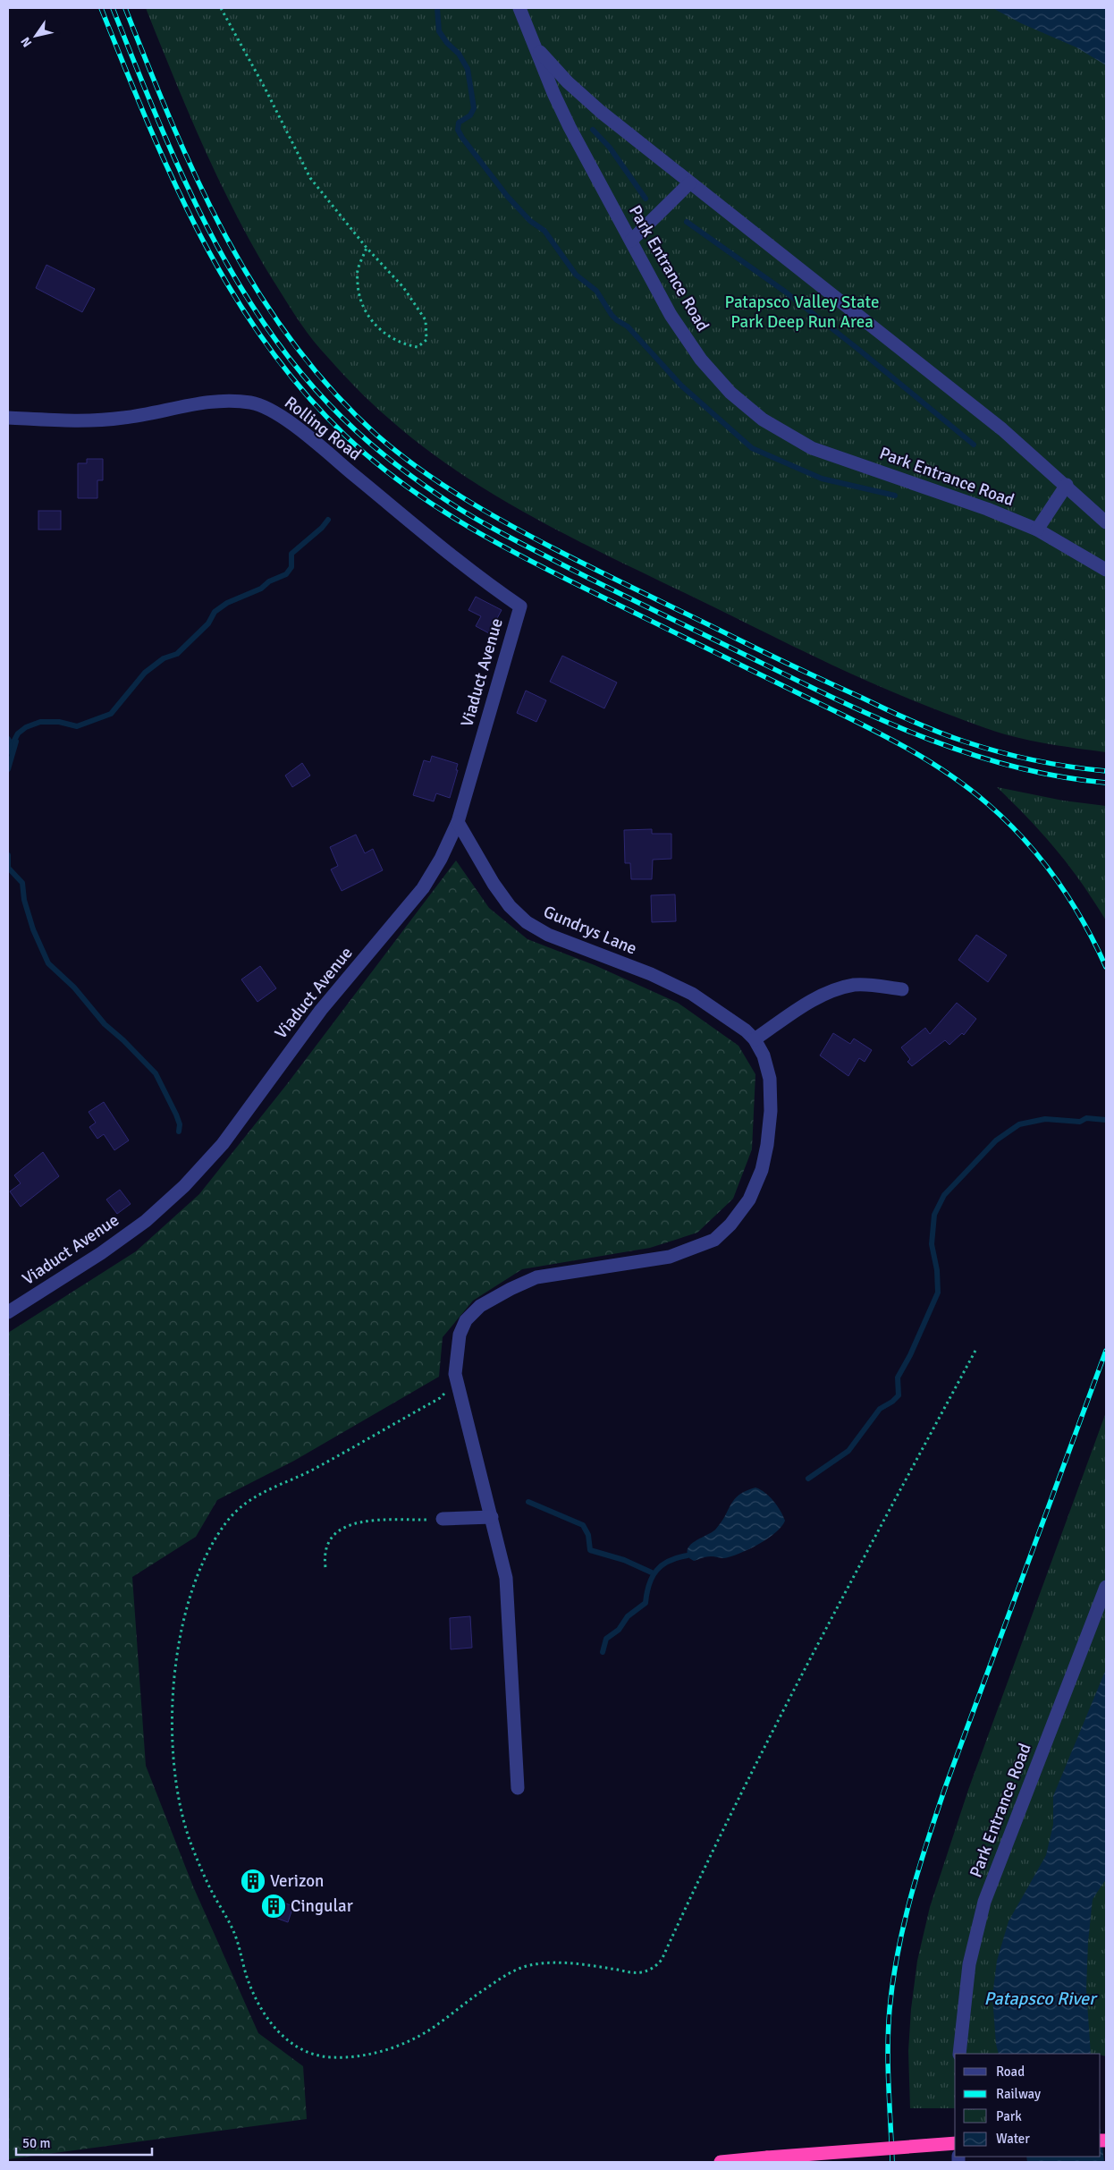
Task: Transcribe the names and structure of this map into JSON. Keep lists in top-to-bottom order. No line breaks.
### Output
{"streets":{"street":["Park Entrance Road","Rolling Road","Viaduct Avenue","Gundrys Lane"]},"crossings":[["Rolling Road","Viaduct Avenue"],["Viaduct Avenue","Gundrys Lane"]],"water":["Patapsco River"],"parks":["Patapsco Valley State Park Deep Run Area"],"places":{"building":["Verizon","Cingular"]},"legend":["Road","Railway","Park","Water"],"scale_bar":"50 m","north":"bottom left"}
